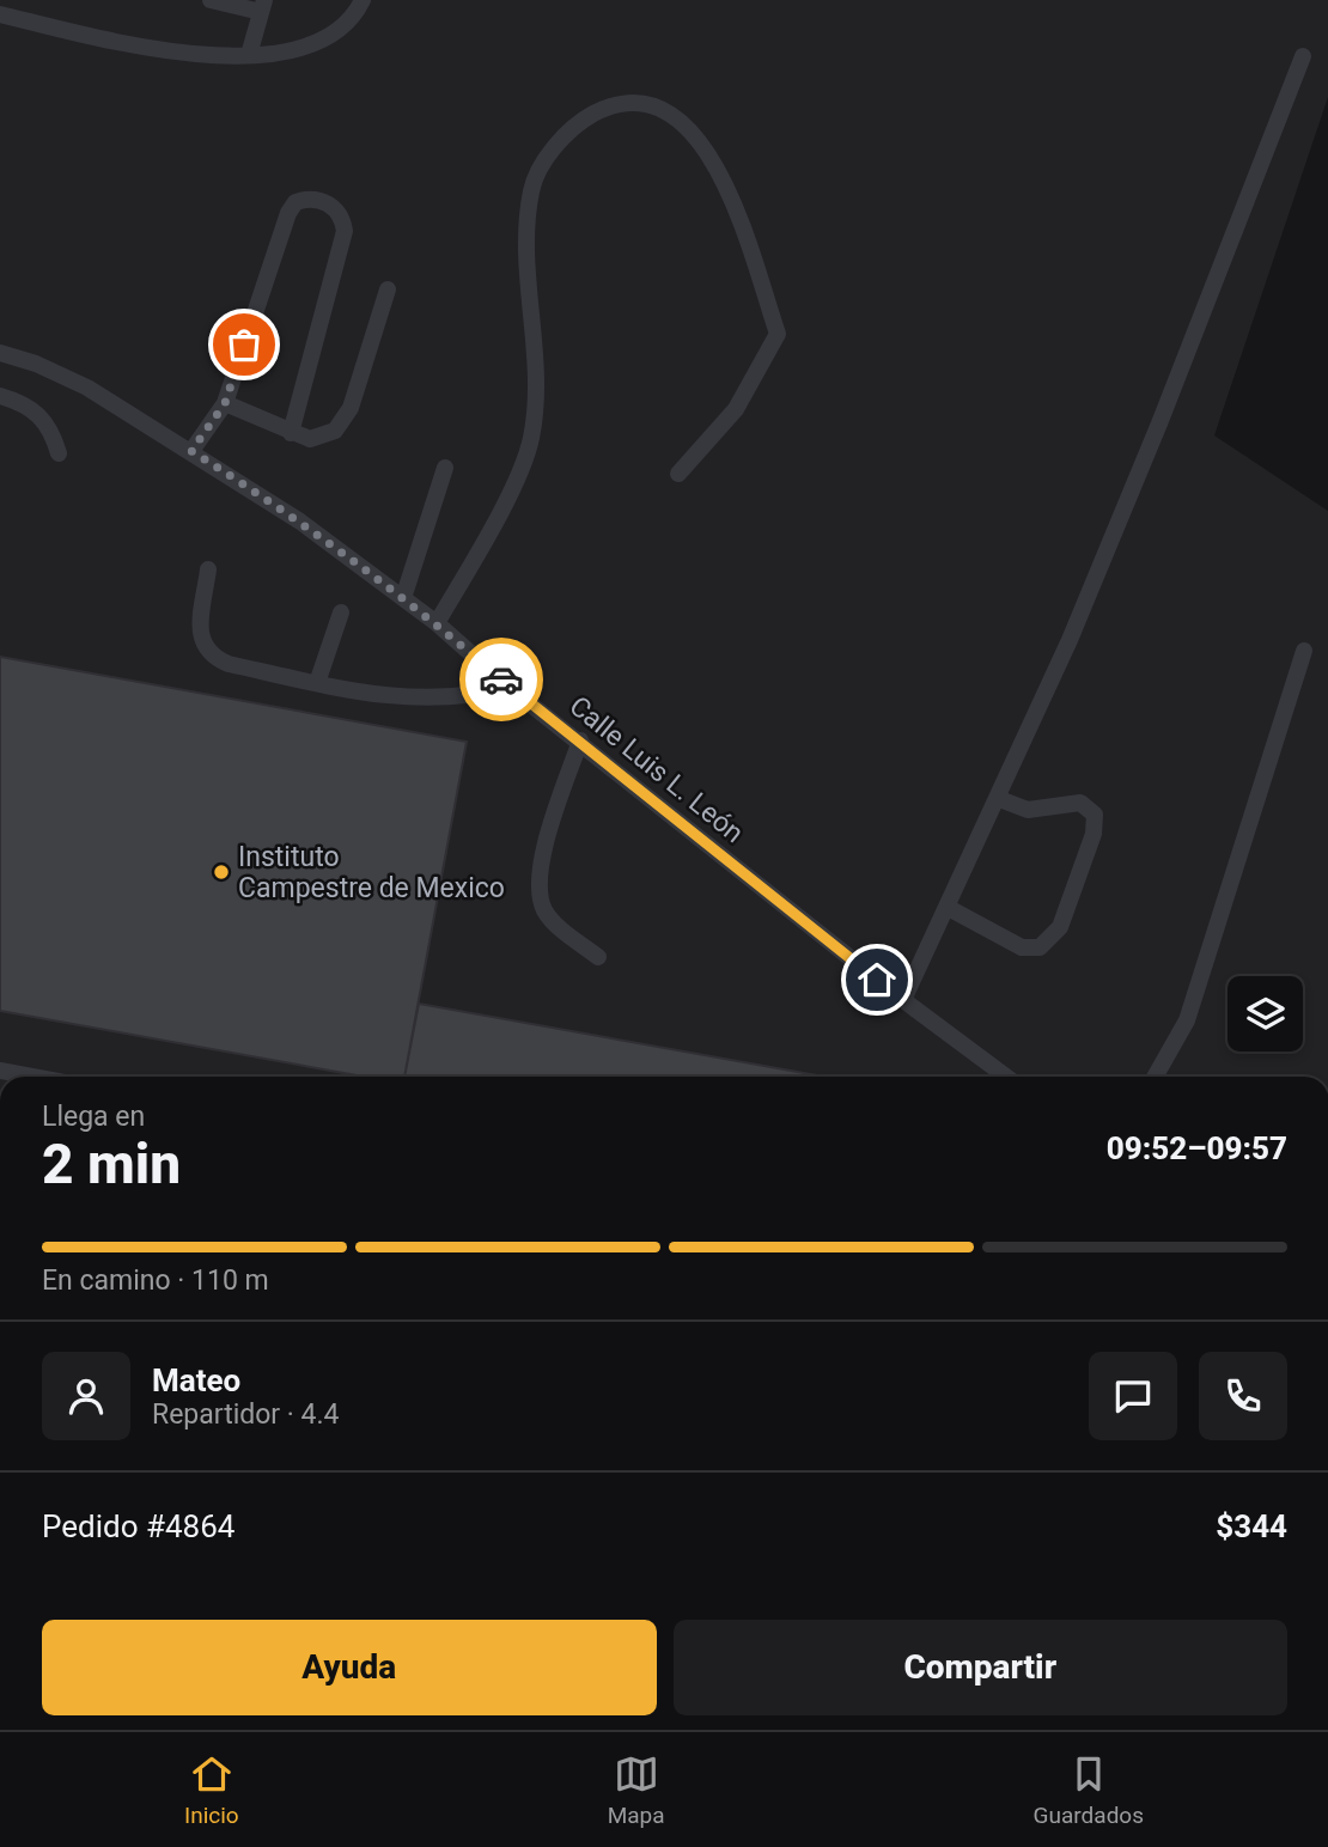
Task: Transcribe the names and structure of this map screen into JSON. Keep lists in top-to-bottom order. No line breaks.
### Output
{"streets":{"lane":["Calle Luis L. León"]},"places":["Instituto Campestre de Mexico"],"page":{"heading":["2 min","Llega en","09:52–09:57"],"panel":["Mateo","Repartidor · 4.4","Pedido #4864","$344"],"bar":"En camino · 110 m","buttons":["Ayuda","Compartir"],"tabs":["Inicio","Mapa","Guardados"]}}
